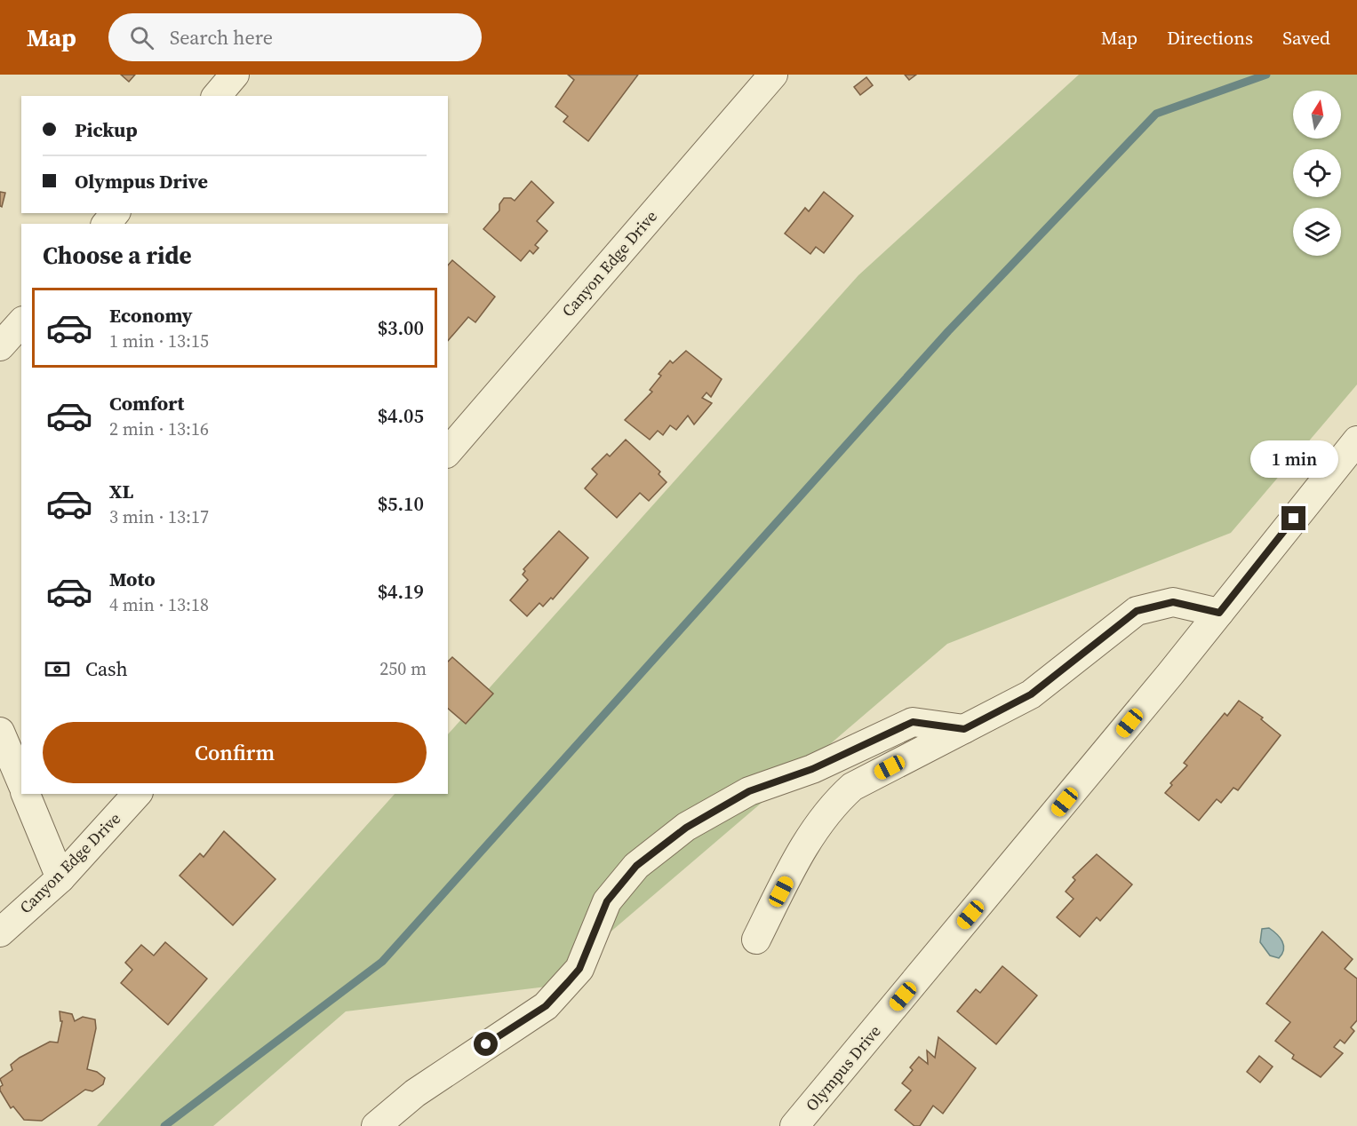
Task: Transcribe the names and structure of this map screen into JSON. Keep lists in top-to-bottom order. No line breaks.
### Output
{"streets":{"street":["Canyon Edge Drive","Olympus Drive"]},"north":"top","page":{"header":"Map","search":"Search here","nav":["Map","Directions","Saved"],"banner":["Pickup","Olympus Drive"],"heading":"Choose a ride","list":[{"name":"Economy","note":"1 min · 13:15","value":"$3.00"},{"name":"Comfort","note":"2 min · 13:16","value":"$4.05"},{"name":"XL","note":"3 min · 13:17","value":"$5.10"},{"name":"Moto","note":"4 min · 13:18","value":"$4.19"}],"bubble":"1 min","pay":["Cash","250 m"],"buttons":"Confirm"}}
